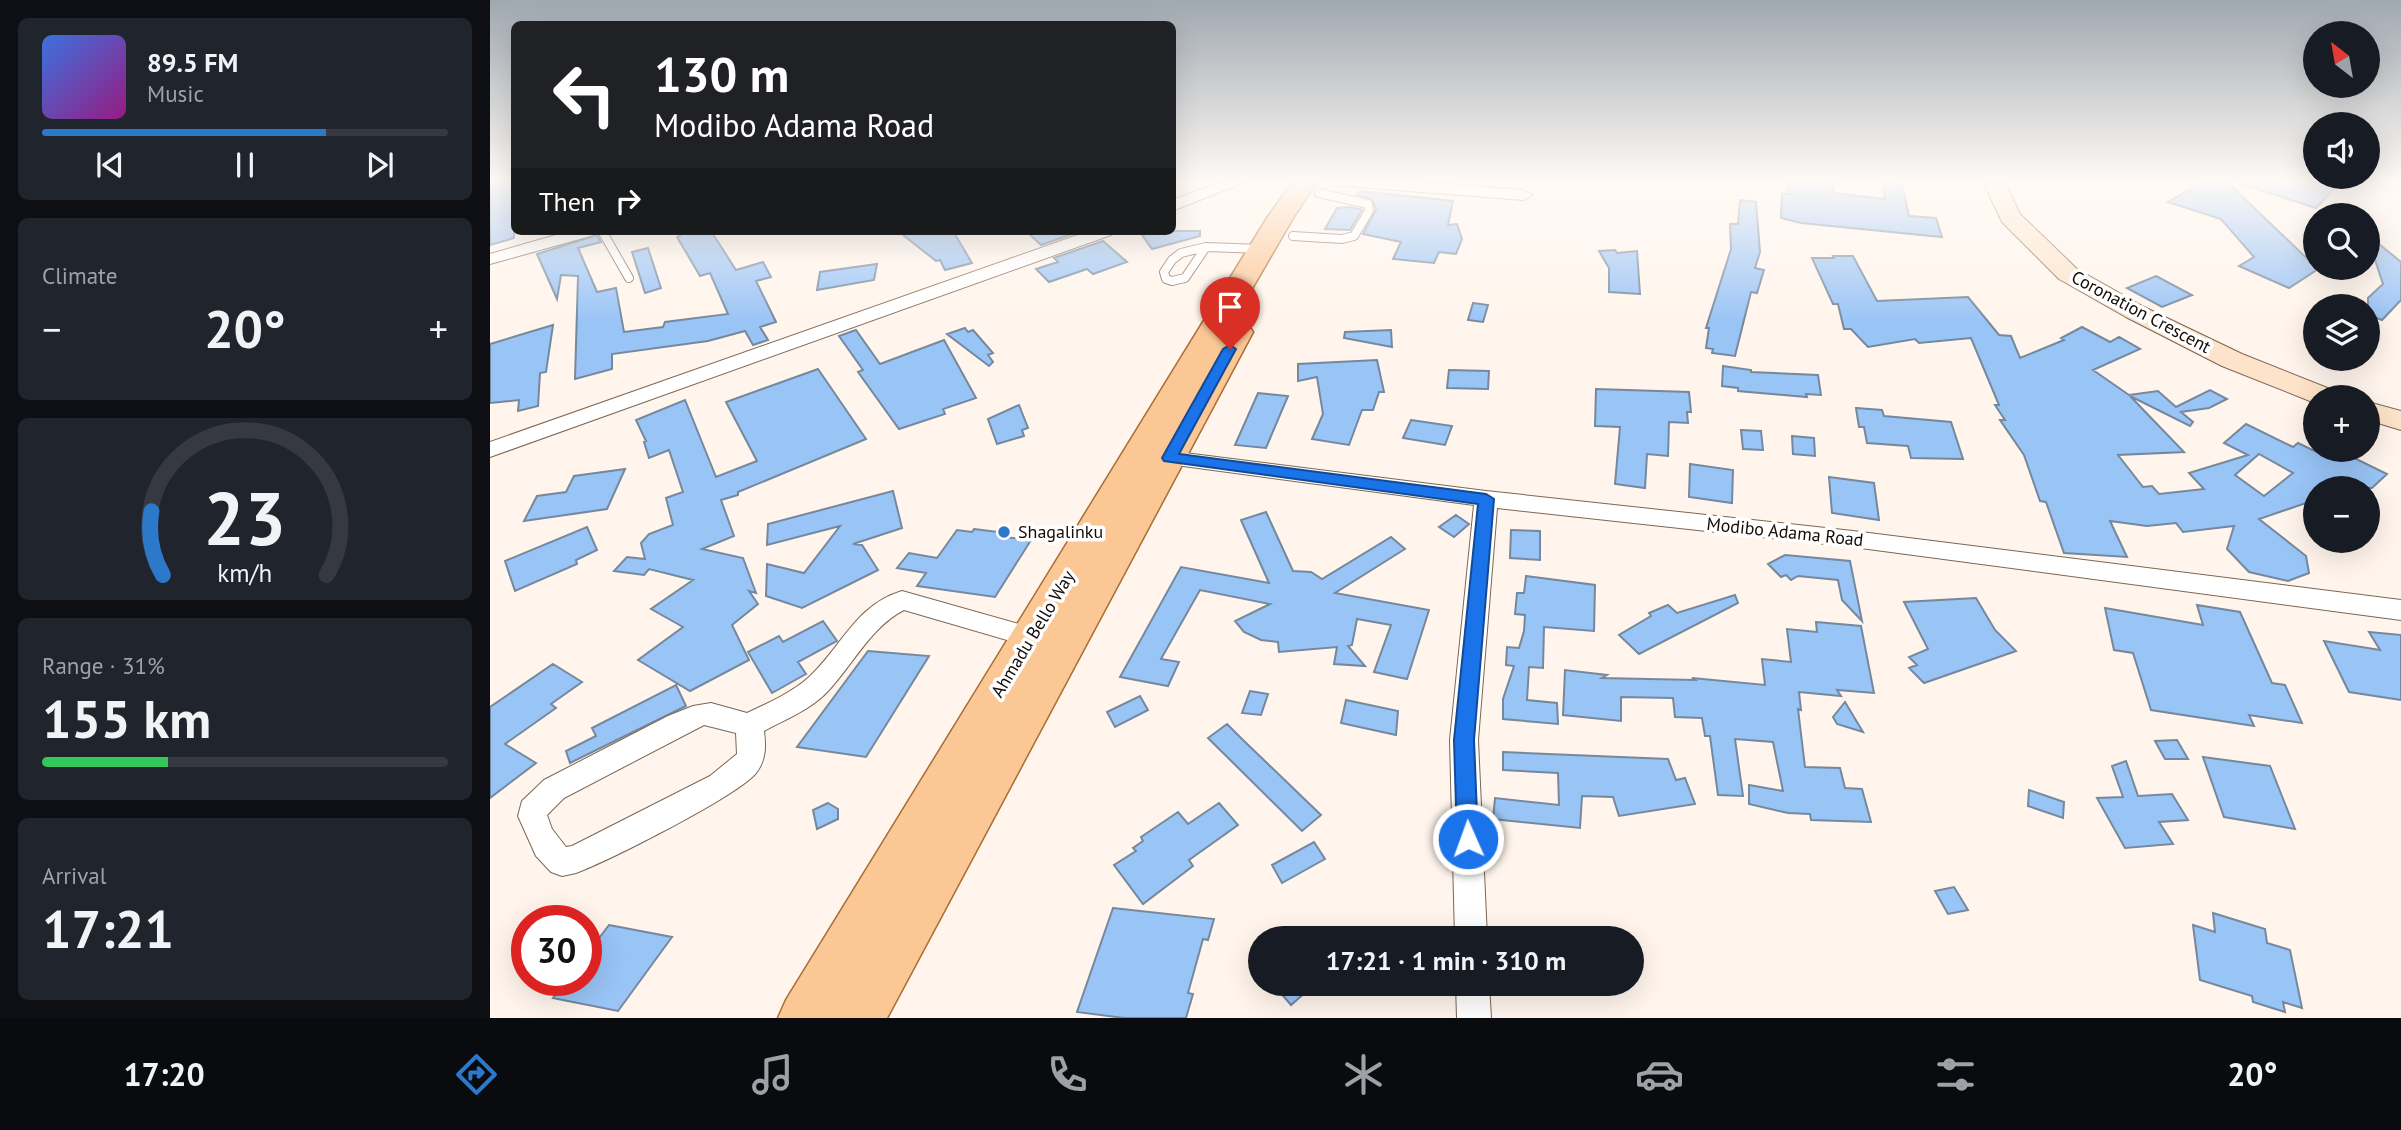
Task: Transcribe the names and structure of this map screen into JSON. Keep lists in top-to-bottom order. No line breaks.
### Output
{"streets":{"main road":["Coronation Crescent","Ahmadu Bello Way"],"street":["Modibo Adama Road"]},"crossings":[["Modibo Adama Road","Ahmadu Bello Way"]],"places":["Shagalinku"],"north":"top left","page":{"map_buttons":["+","−"],"turn":["130 m","Modibo Adama Road"],"song":["89.5 FM","Music"],"then":"Then","tile":["Climate",["Range · 31%","155 km"],["Arrival","17:21"]],"heat":["−","20°","+"],"limit":"30","trip":"17:21 · 1 min · 310 m","tabs":["17:20","20°"],"gauge":["23","km/h"]}}
